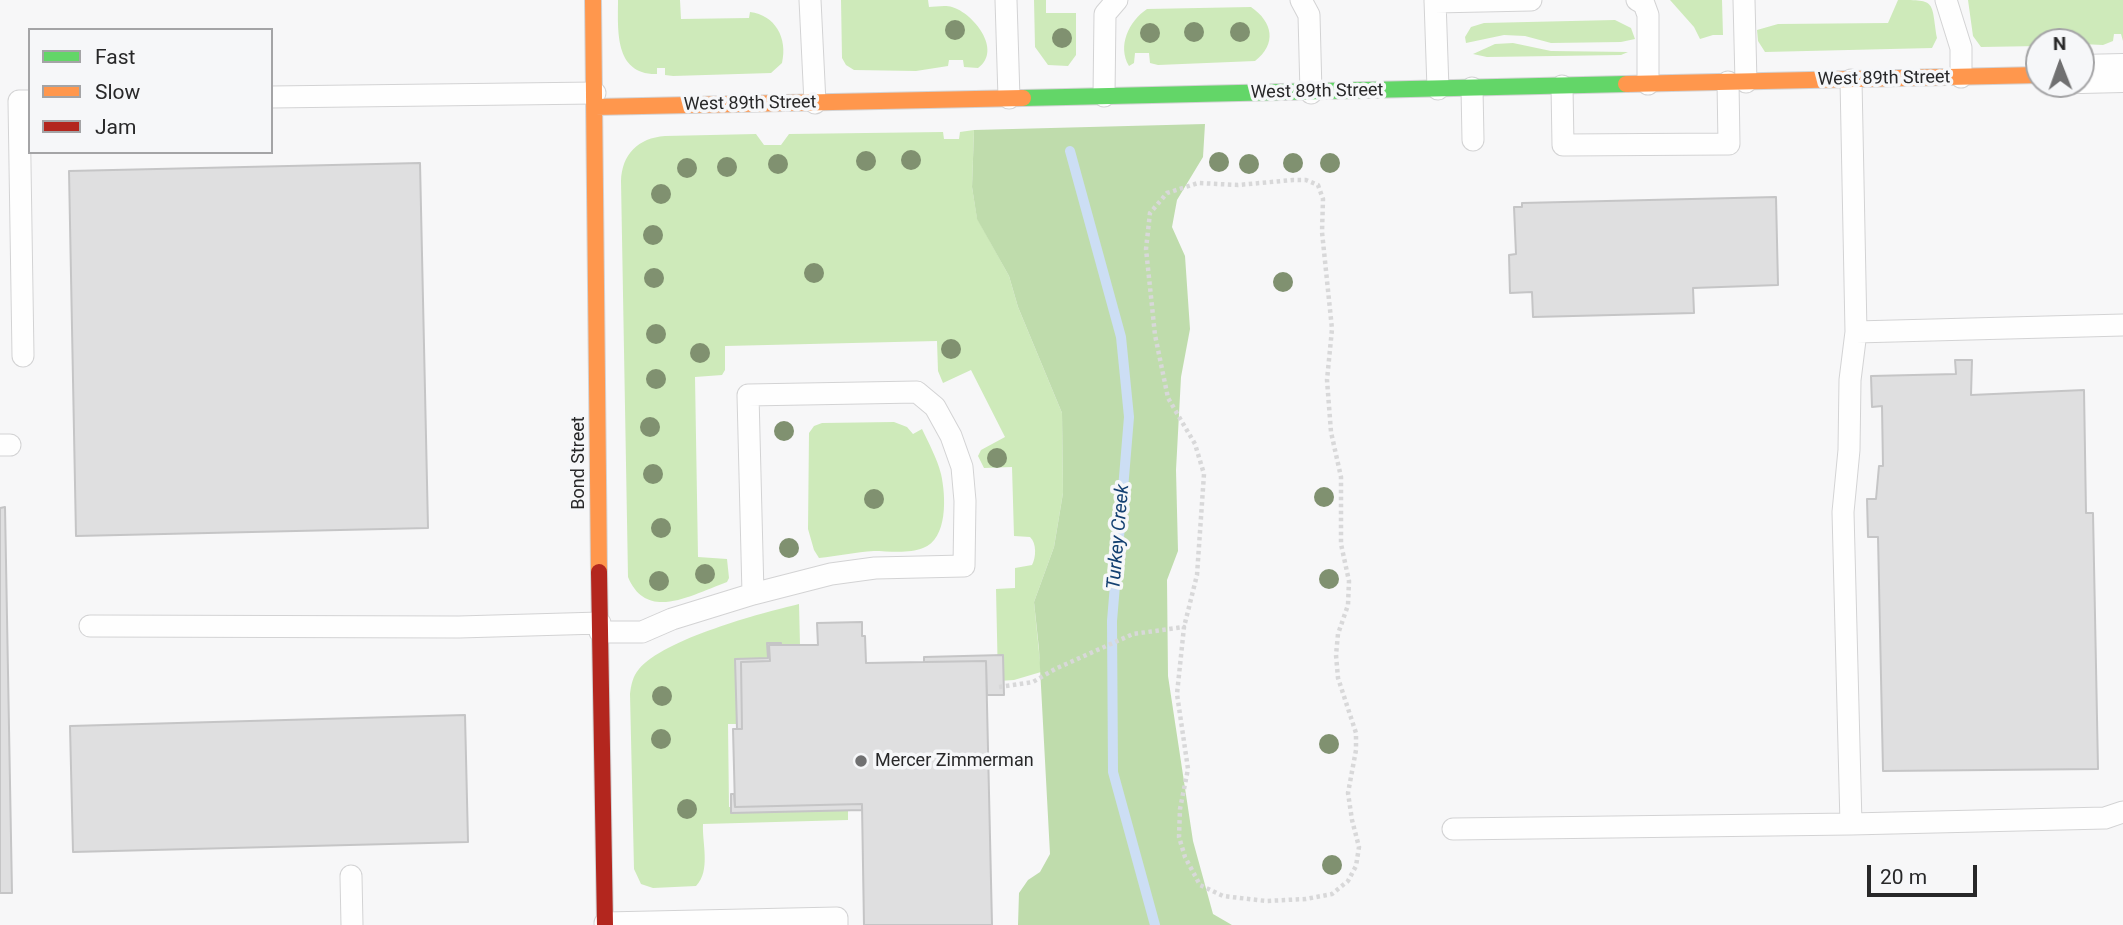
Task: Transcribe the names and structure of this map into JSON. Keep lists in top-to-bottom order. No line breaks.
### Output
{"streets":{"street":["West 89th Street","Bond Street"]},"crossings":[["West 89th Street","Bond Street"]],"water":["Turkey Creek"],"places":["Mercer Zimmerman"],"legend":["Fast","Slow","Jam"],"scale_bar":"20 m","north":"top"}
